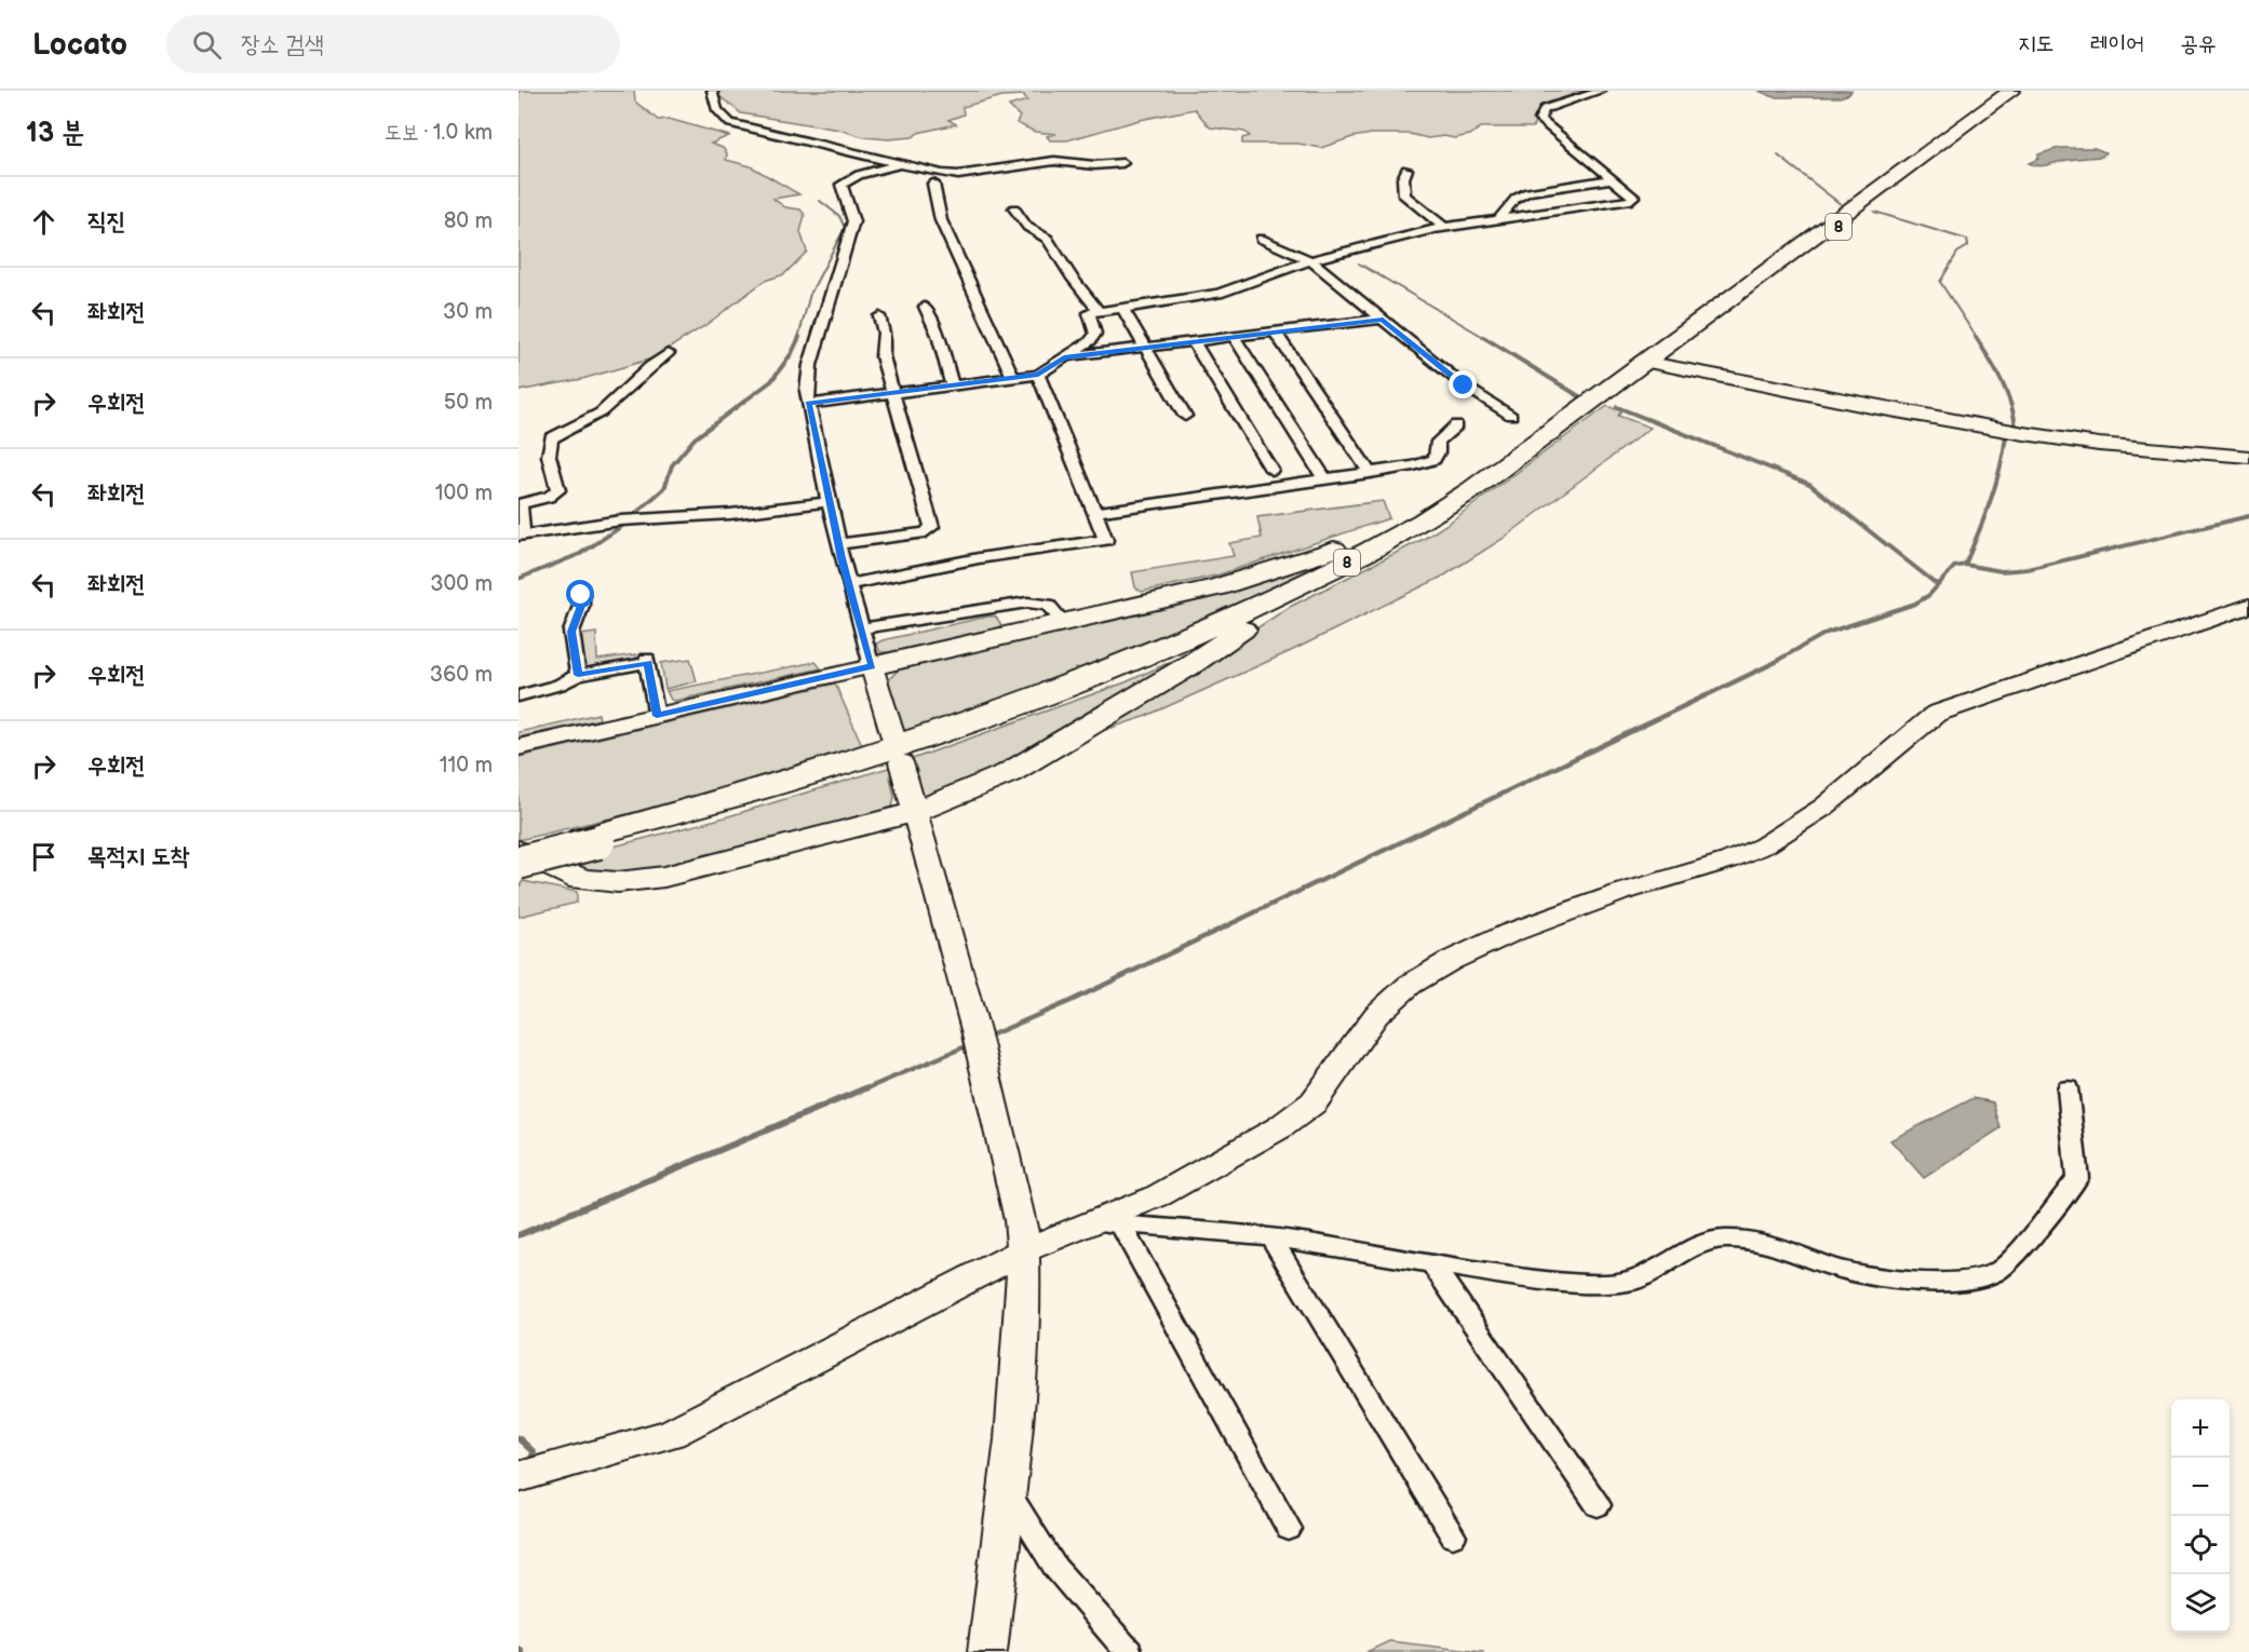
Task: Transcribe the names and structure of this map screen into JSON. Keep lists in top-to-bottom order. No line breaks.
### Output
{"streets":{"highway":["8"]},"page":{"header":"Locato","search":"장소 검색","nav":["지도","레이어","공유"],"heading":["13 분","도보 · 1.0 km"],"list":[["직진","80 m"],["좌회전","30 m"],["우회전","50 m"],["좌회전","100 m"],["좌회전","300 m"],["우회전","360 m"],["우회전","110 m"],"목적지 도착"],"map_buttons":["+","−"]}}
